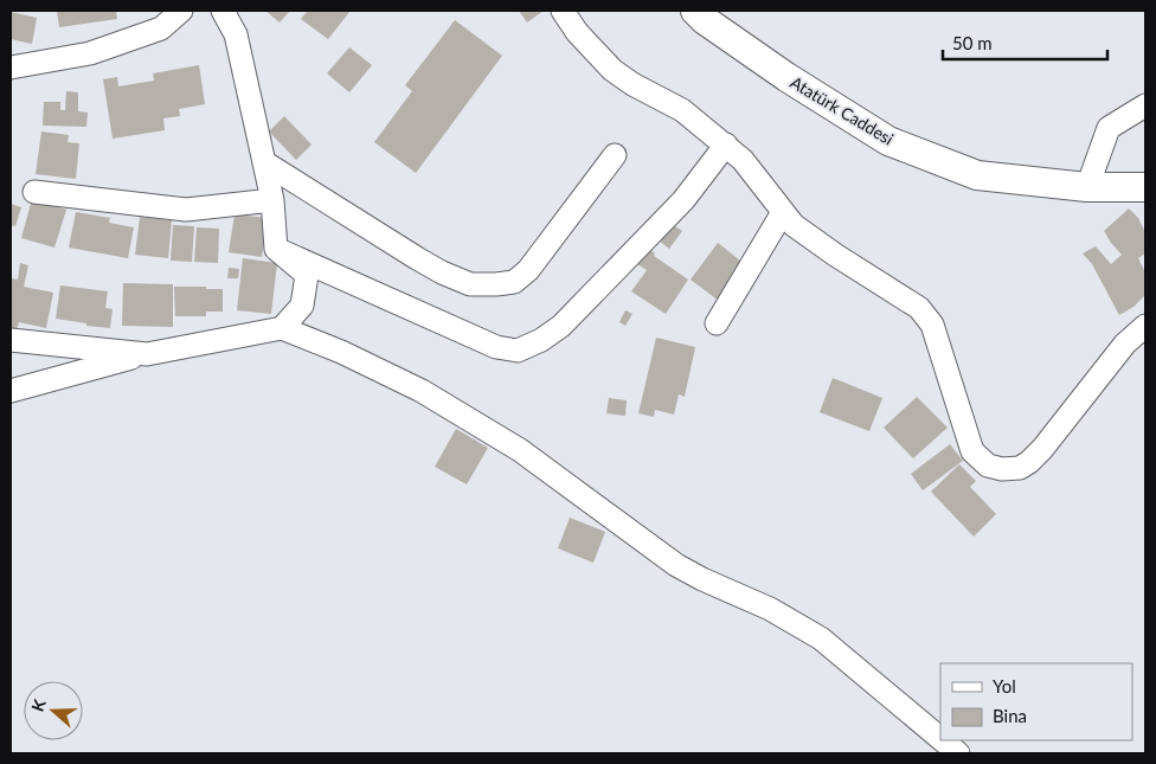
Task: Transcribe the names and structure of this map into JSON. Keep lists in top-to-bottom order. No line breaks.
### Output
{"streets":{"main road":["Atatürk Caddesi"]},"legend":["Yol","Bina"],"scale_bar":"50 m","north":"left"}
